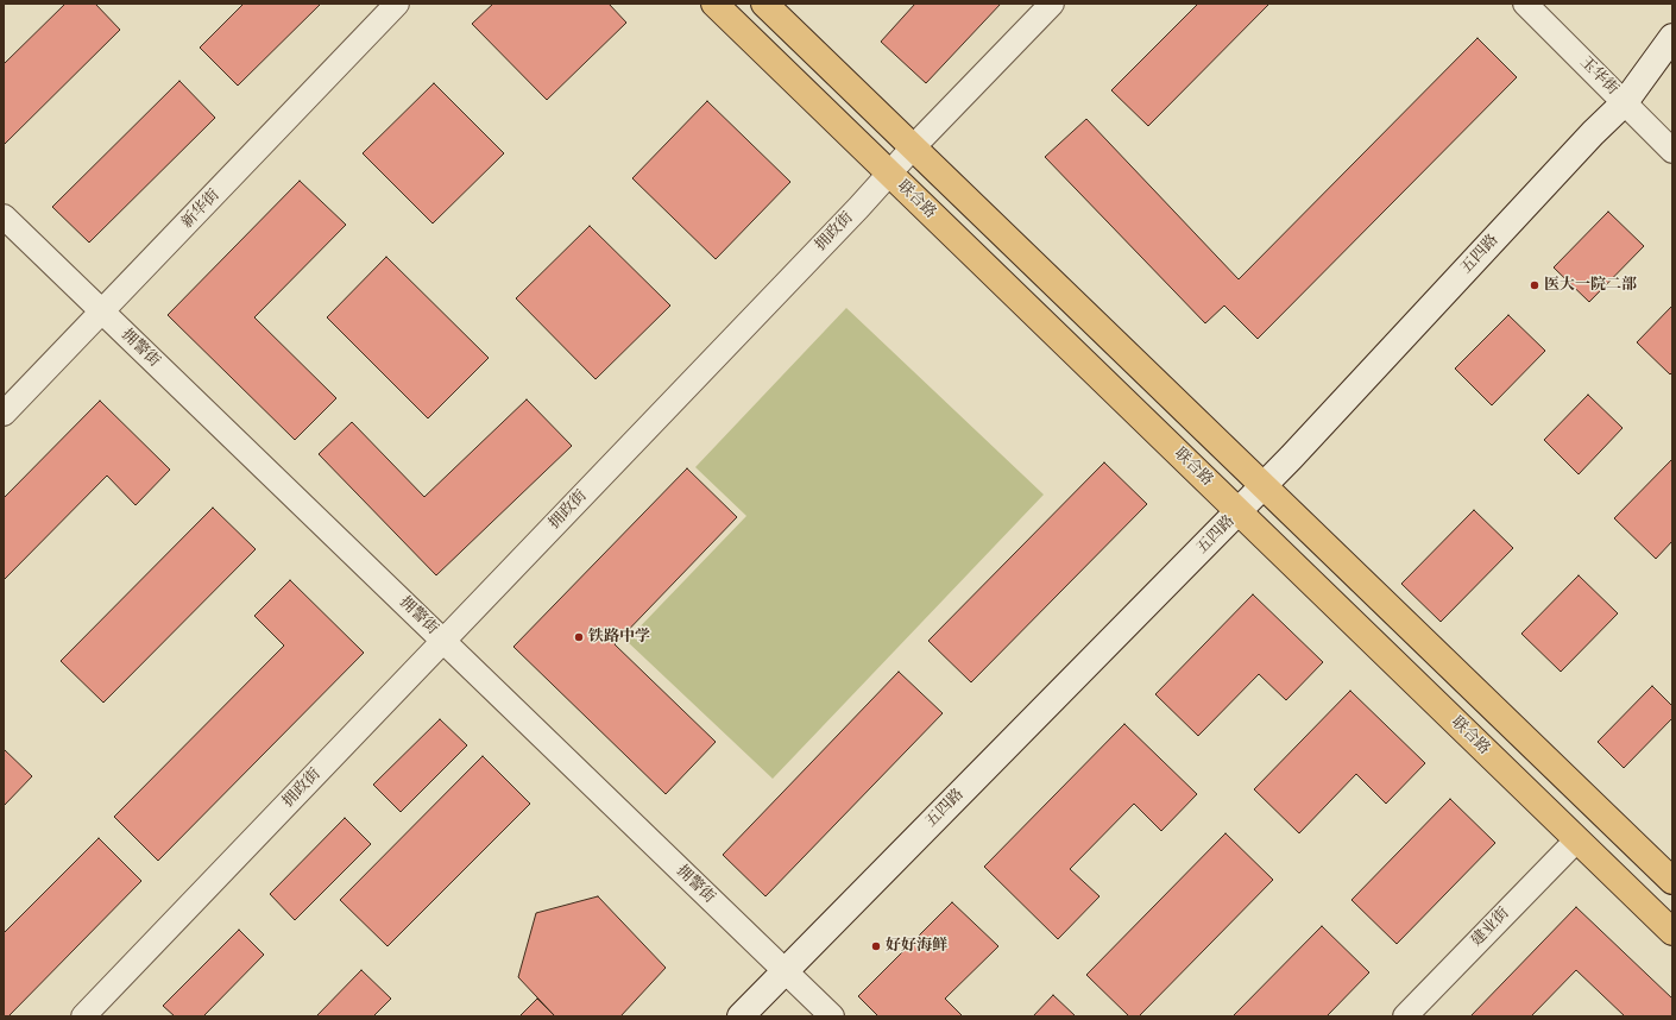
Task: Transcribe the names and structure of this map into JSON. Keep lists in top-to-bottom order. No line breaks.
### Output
{"streets":{"main road":["联合路","五四路"],"street":["玉华街","新华街","拥政街","拥警街","建业街"]},"crossings":[["玉华街","五四路"],["联合路","拥政街"],["联合路","五四路"],["联合路","建业街"],["新华街","拥警街"],["拥政街","拥警街"],["五四路","拥警街"]],"places":["医大一院二部","铁路中学","好好海鲜"]}
